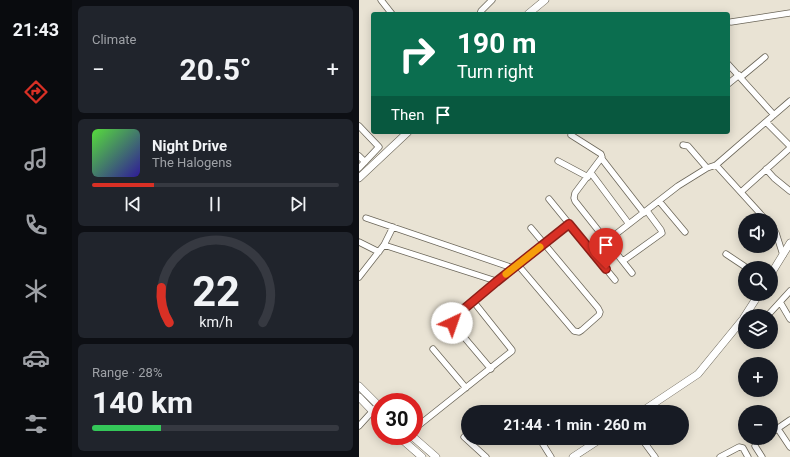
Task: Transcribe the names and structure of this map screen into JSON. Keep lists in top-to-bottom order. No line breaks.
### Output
{"page":{"tabs":"21:43","tile":["Climate",["Range · 28%","140 km"]],"turn":["190 m","Turn right"],"heat":["−","20.5°","+"],"then":"Then","song":["Night Drive","The Halogens"],"map_buttons":["+","−"],"limit":"30","trip":"21:44 · 1 min · 260 m","gauge":["22","km/h"]}}
